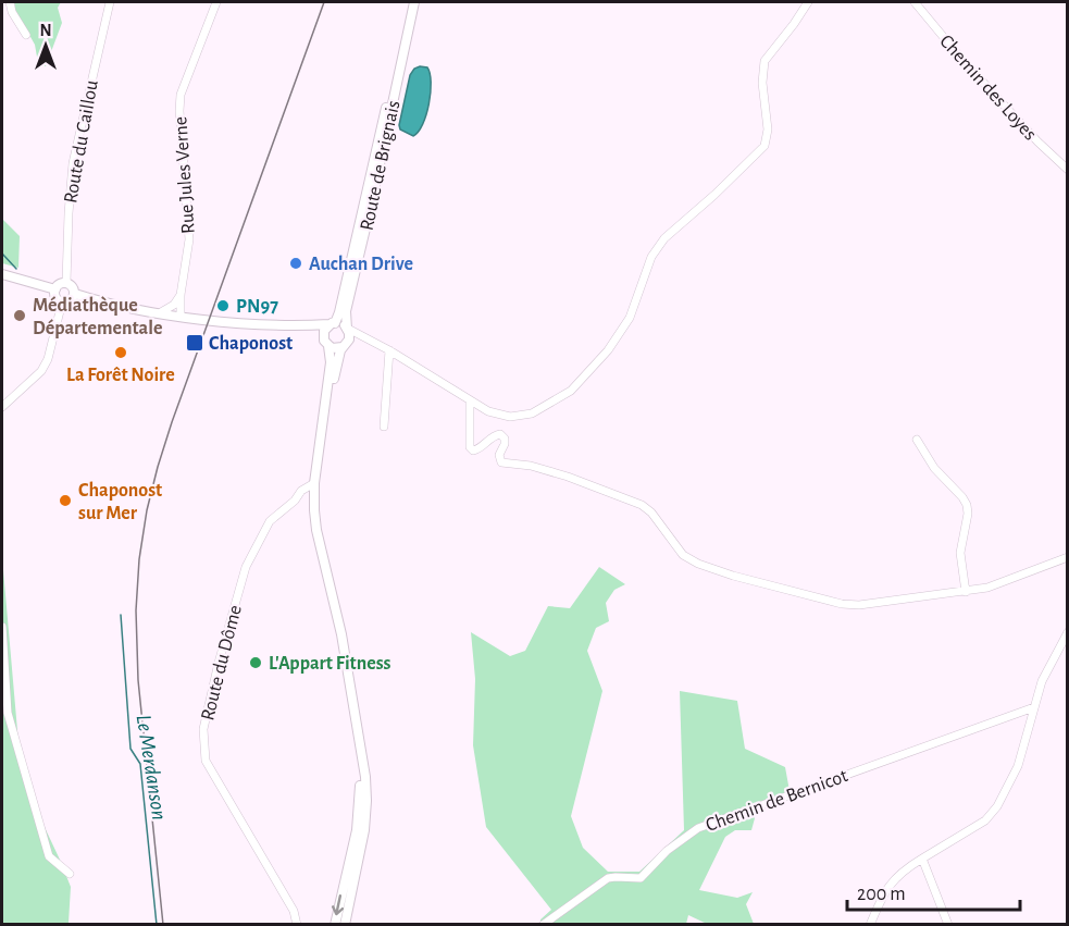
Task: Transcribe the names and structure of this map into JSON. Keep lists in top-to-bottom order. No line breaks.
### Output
{"streets":{"main road":["Route de Brignais"],"street":["Chemin des Loyes","Route du Caillou","Rue Jules Verne","Route du Dôme","Chemin de Bernicot"]},"water":["Le Merdanson"],"places":{"other":["Auchan Drive","PN97","Médiathèque Départementale","La Forêt Noire","Chaponost sur Mer","L'Appart Fitness"],"transit":["Chaponost"]},"scale_bar":"200 m","north":"top"}
